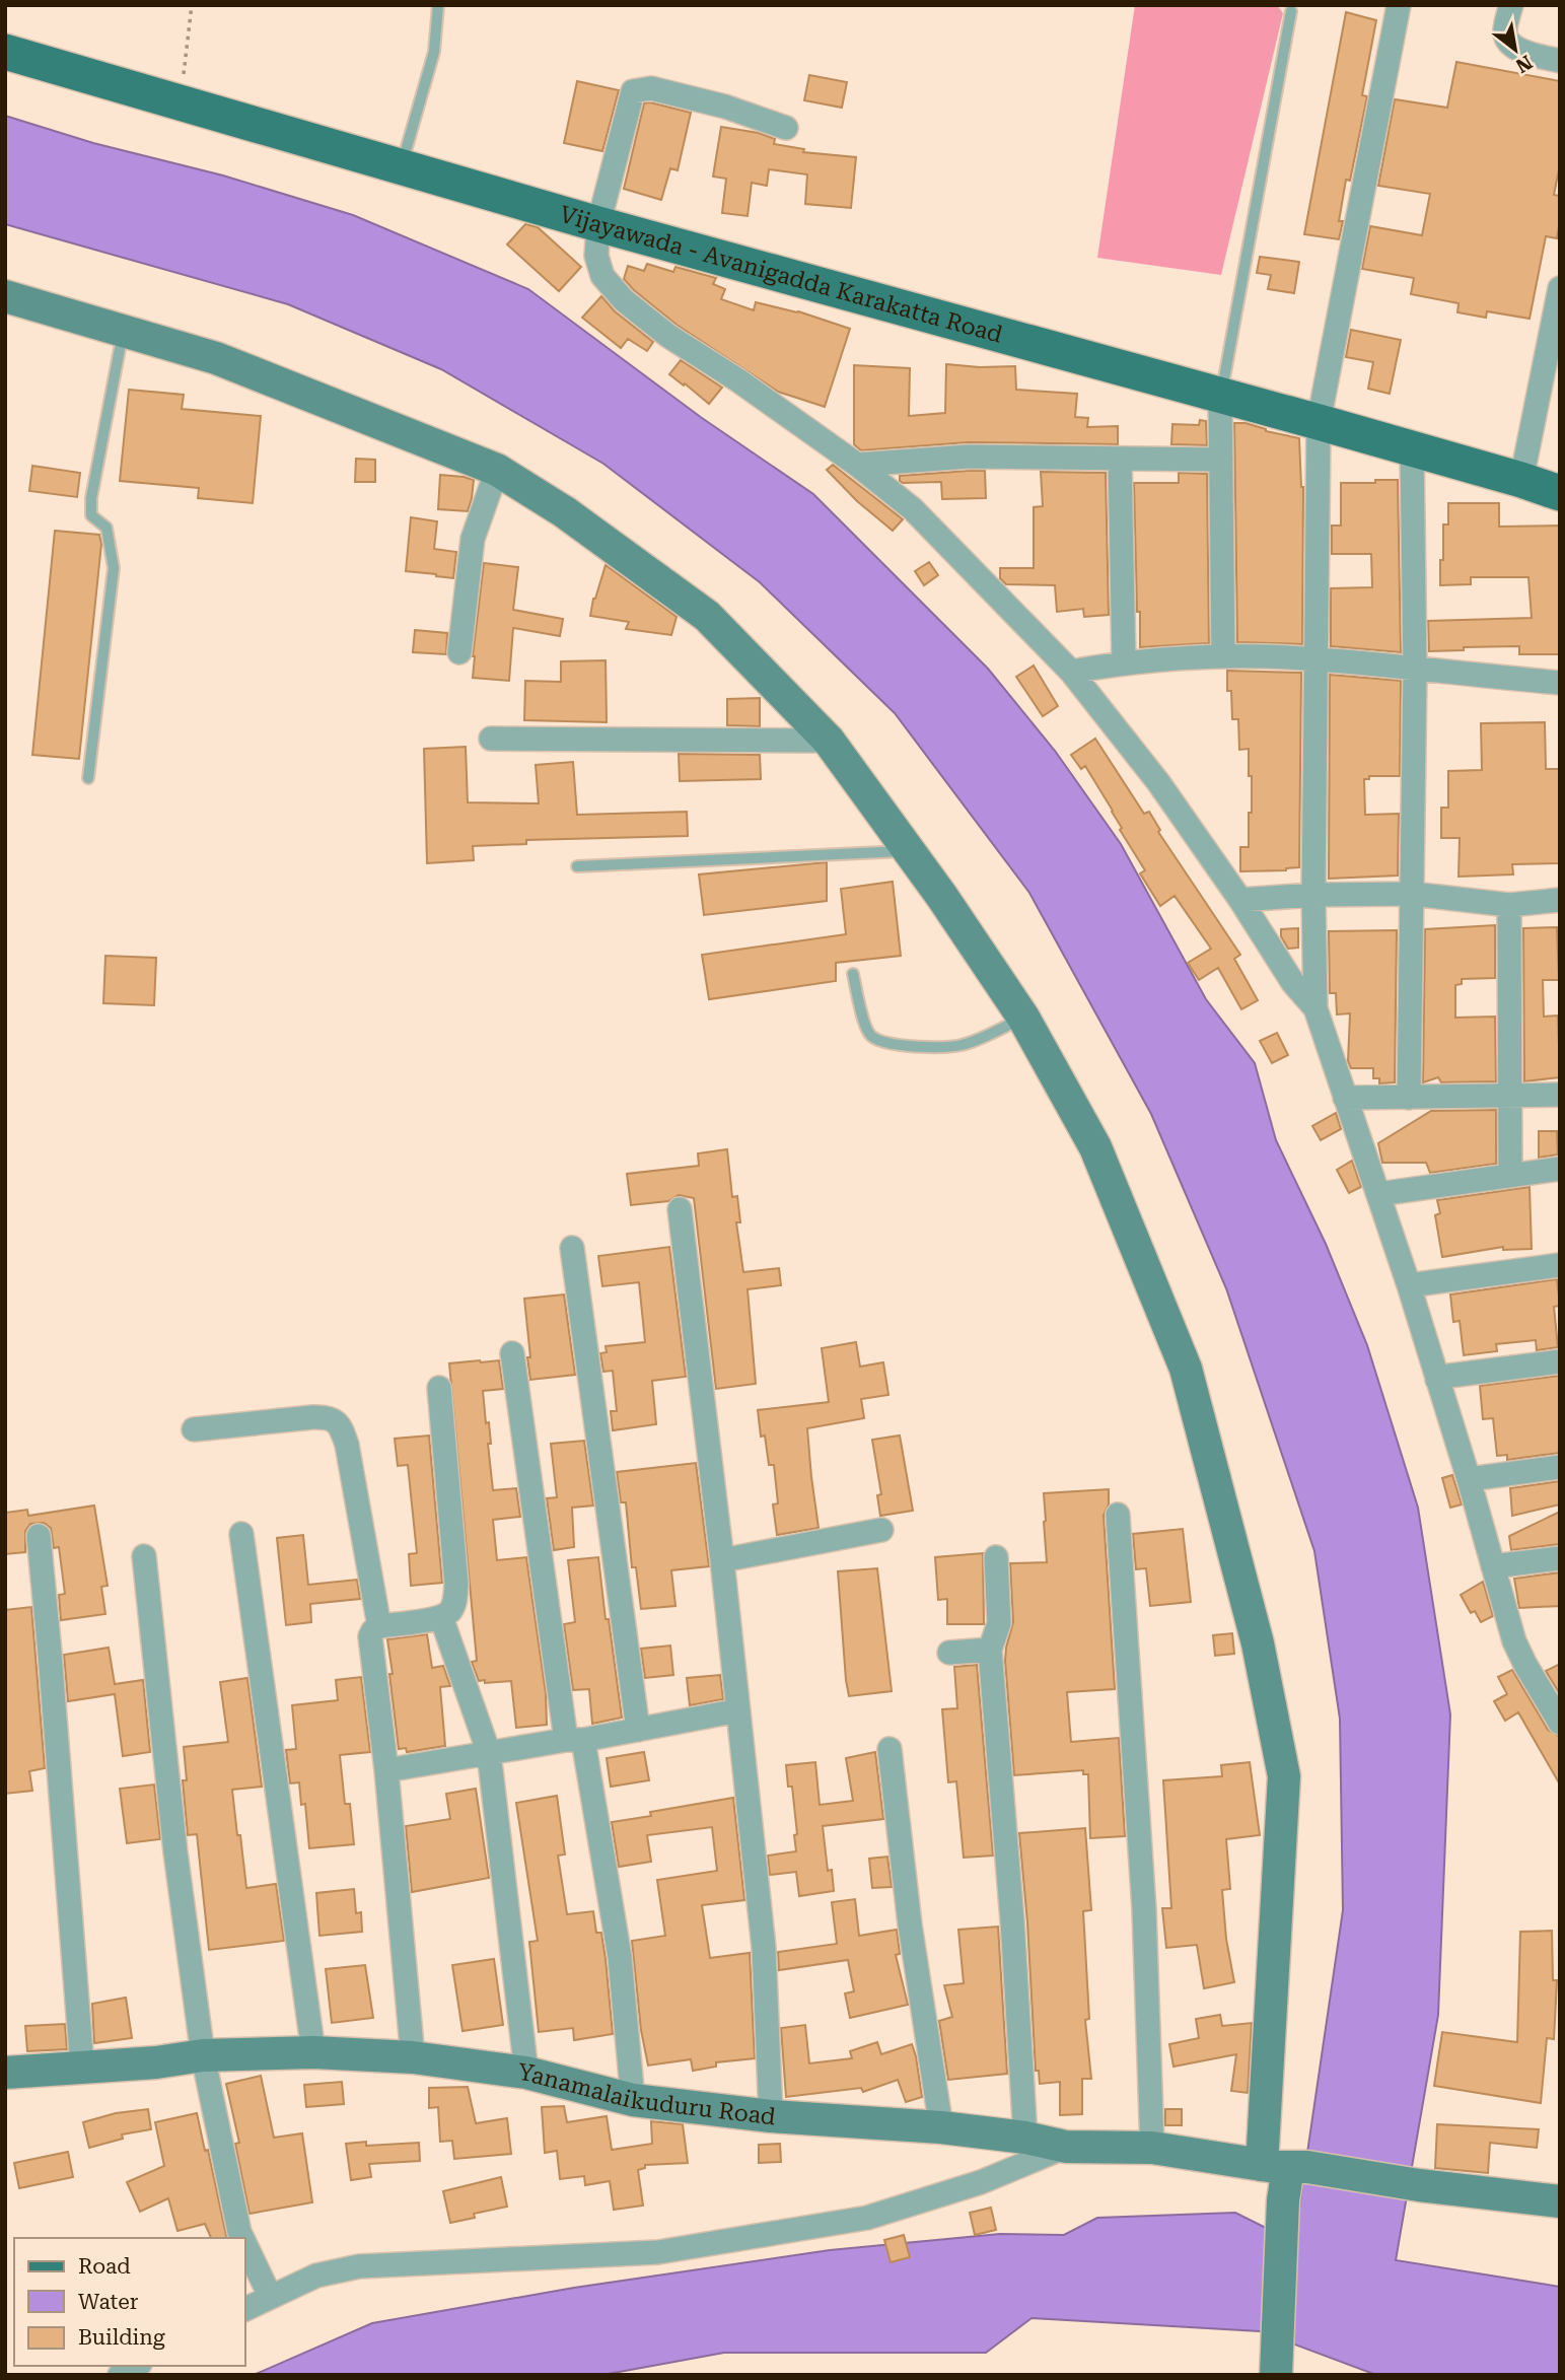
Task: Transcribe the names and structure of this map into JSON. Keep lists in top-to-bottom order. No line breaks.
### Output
{"streets":{"main road":["Vijayawada - Avanigadda Karakatta Road"],"street":["Yanamalaikuduru Road"]},"legend":["Road","Water","Building"],"north":"bottom right"}
